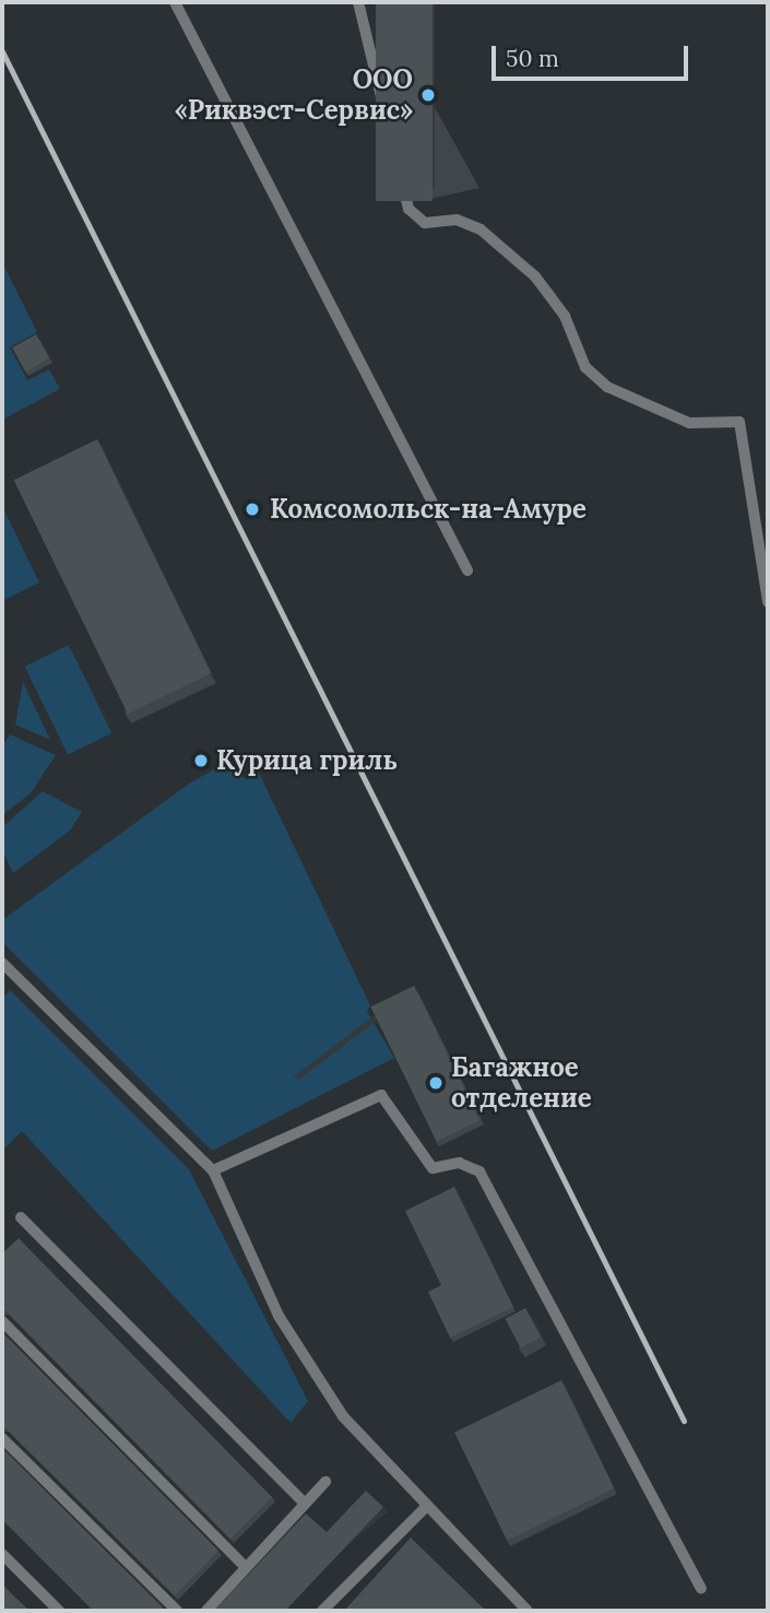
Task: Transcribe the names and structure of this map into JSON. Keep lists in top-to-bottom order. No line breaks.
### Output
{"places":["ООО «Риквэст-Cервис»","Комсомольск-на-Амуре","Курица гриль","Багажное отделение"],"scale_bar":"50 m"}
